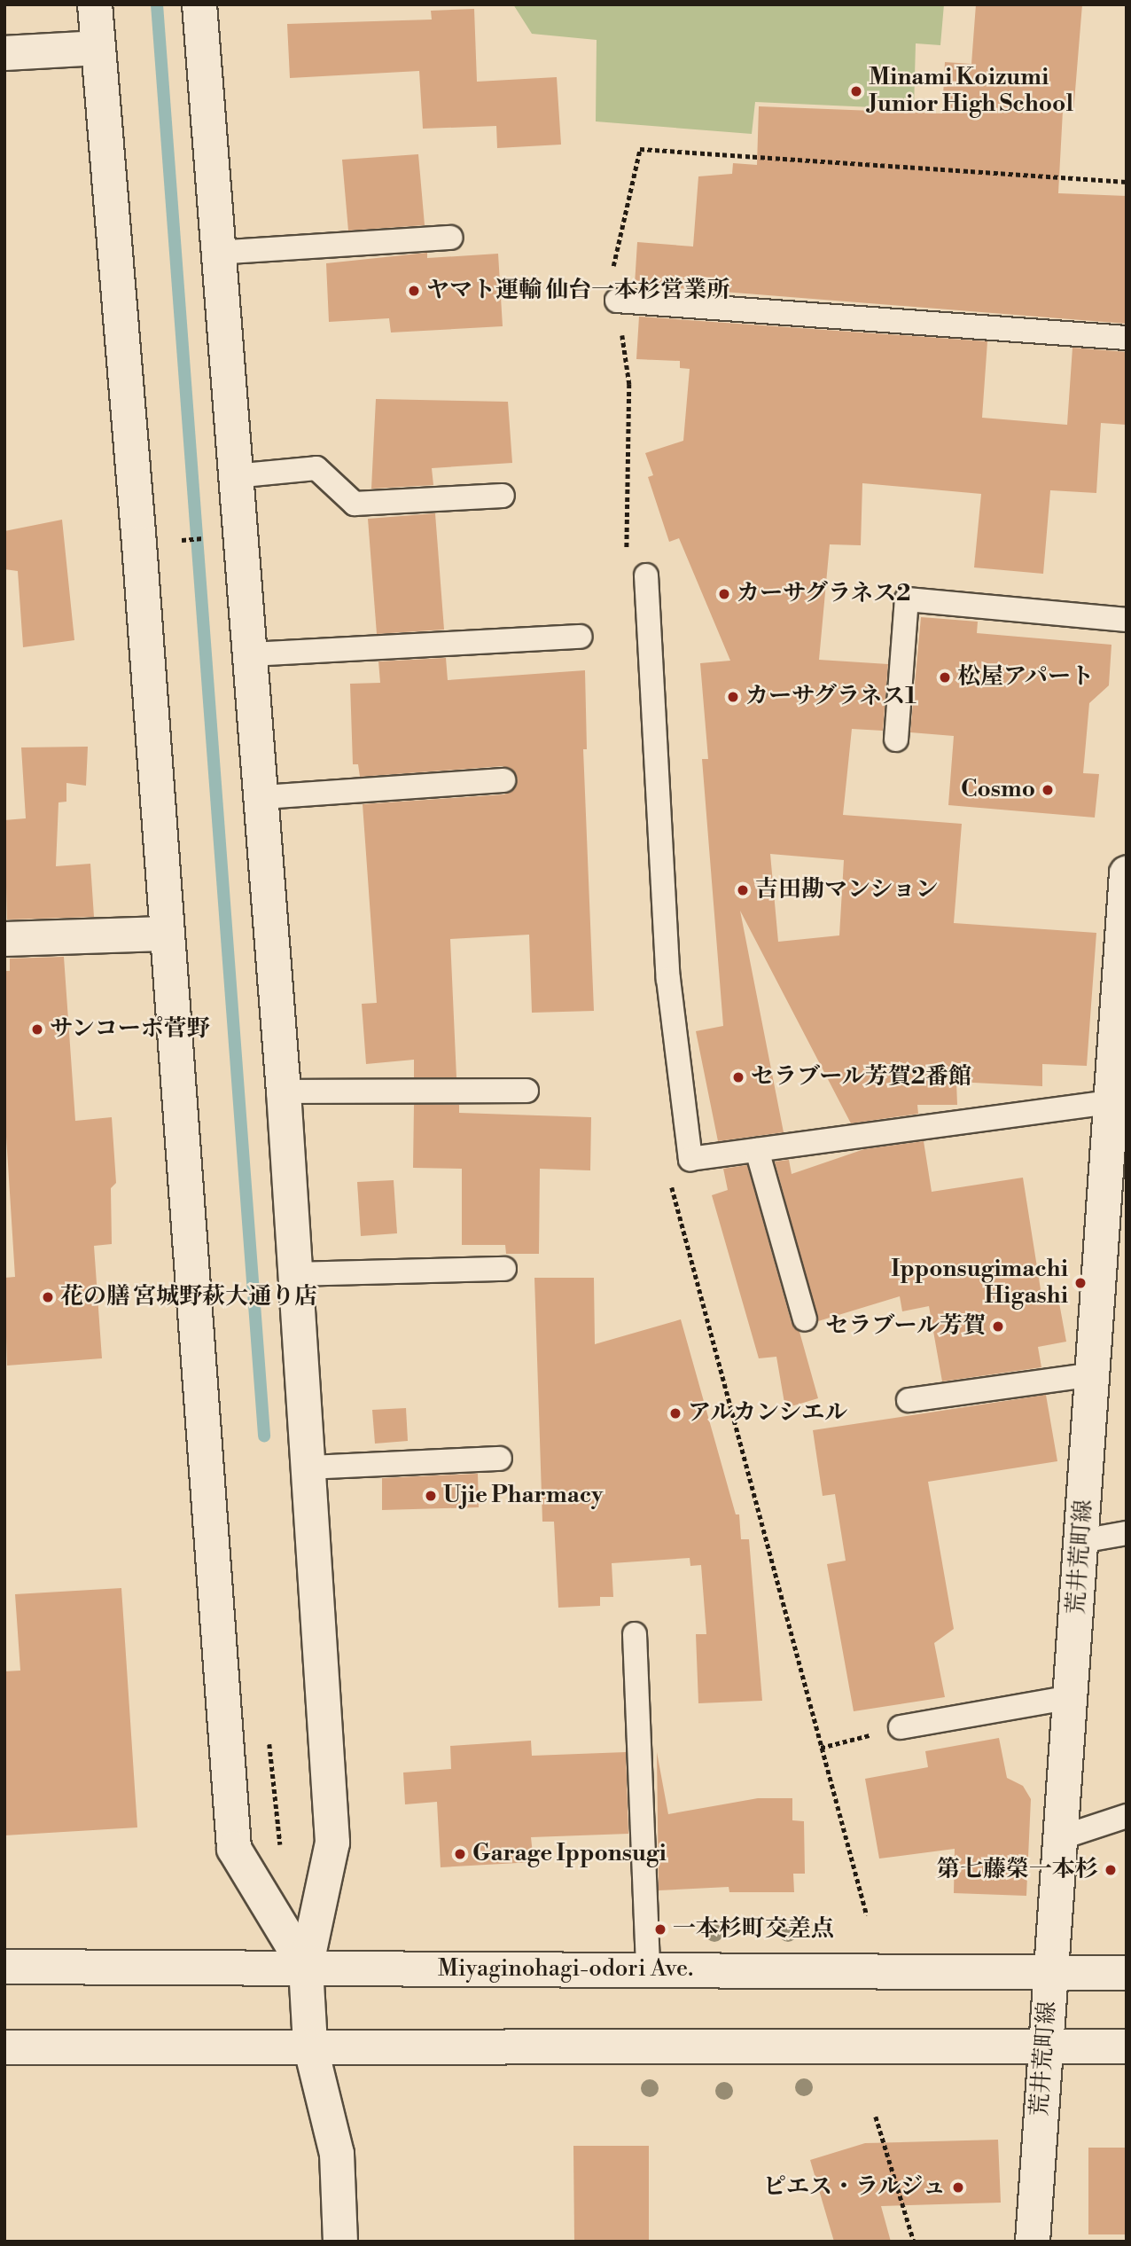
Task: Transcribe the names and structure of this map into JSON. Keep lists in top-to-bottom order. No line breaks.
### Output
{"streets":{"street":["荒井荒町線","Miyaginohagi-odori Ave."]},"crossings":[["荒井荒町線","Miyaginohagi-odori Ave."]],"places":["Minami Koizumi Junior High School","ヤマト運輸 仙台一本杉営業所","カーサグラネス2","松屋アパート","カーサグラネス1","Cosmo","吉田勘マンション","サンコーポ菅野","セラブール芳賀2番館","Ipponsugimachi Higashi","花の膳 宮城野萩大通り店","セラブール芳賀","アルカンシエル","Ujie Pharmacy","Garage Ipponsugi","第七藤榮一本杉","一本杉町交差点","ピエス・ラルジュ"]}
